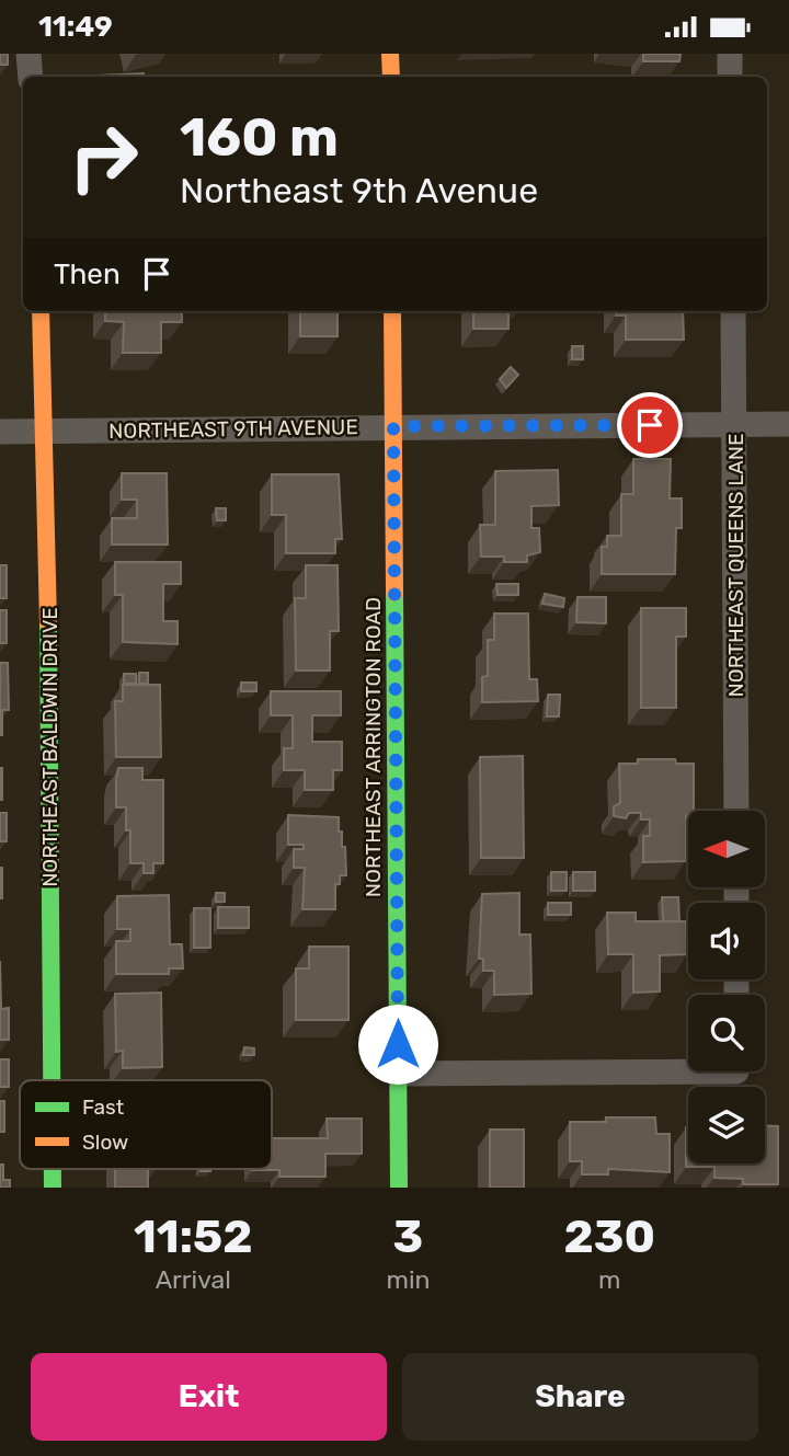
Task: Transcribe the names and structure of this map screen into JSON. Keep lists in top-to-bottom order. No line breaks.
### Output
{"streets":{"street":["NORTHEAST 9TH AVENUE","NORTHEAST QUEENS LANE","NORTHEAST BALDWIN DRIVE","NORTHEAST ARRINGTON ROAD"]},"crossings":[["NORTHEAST 9TH AVENUE","NORTHEAST QUEENS LANE"],["NORTHEAST 9TH AVENUE","NORTHEAST BALDWIN DRIVE"],["NORTHEAST 9TH AVENUE","NORTHEAST ARRINGTON ROAD"]],"legend":["Fast","Slow"],"north":"left","page":{"status":"11:49","turn":["160 m","Northeast 9th Avenue"],"then":"Then","eta":["11:52","Arrival","3","min","230","m"],"buttons":["Exit","Share"]}}
